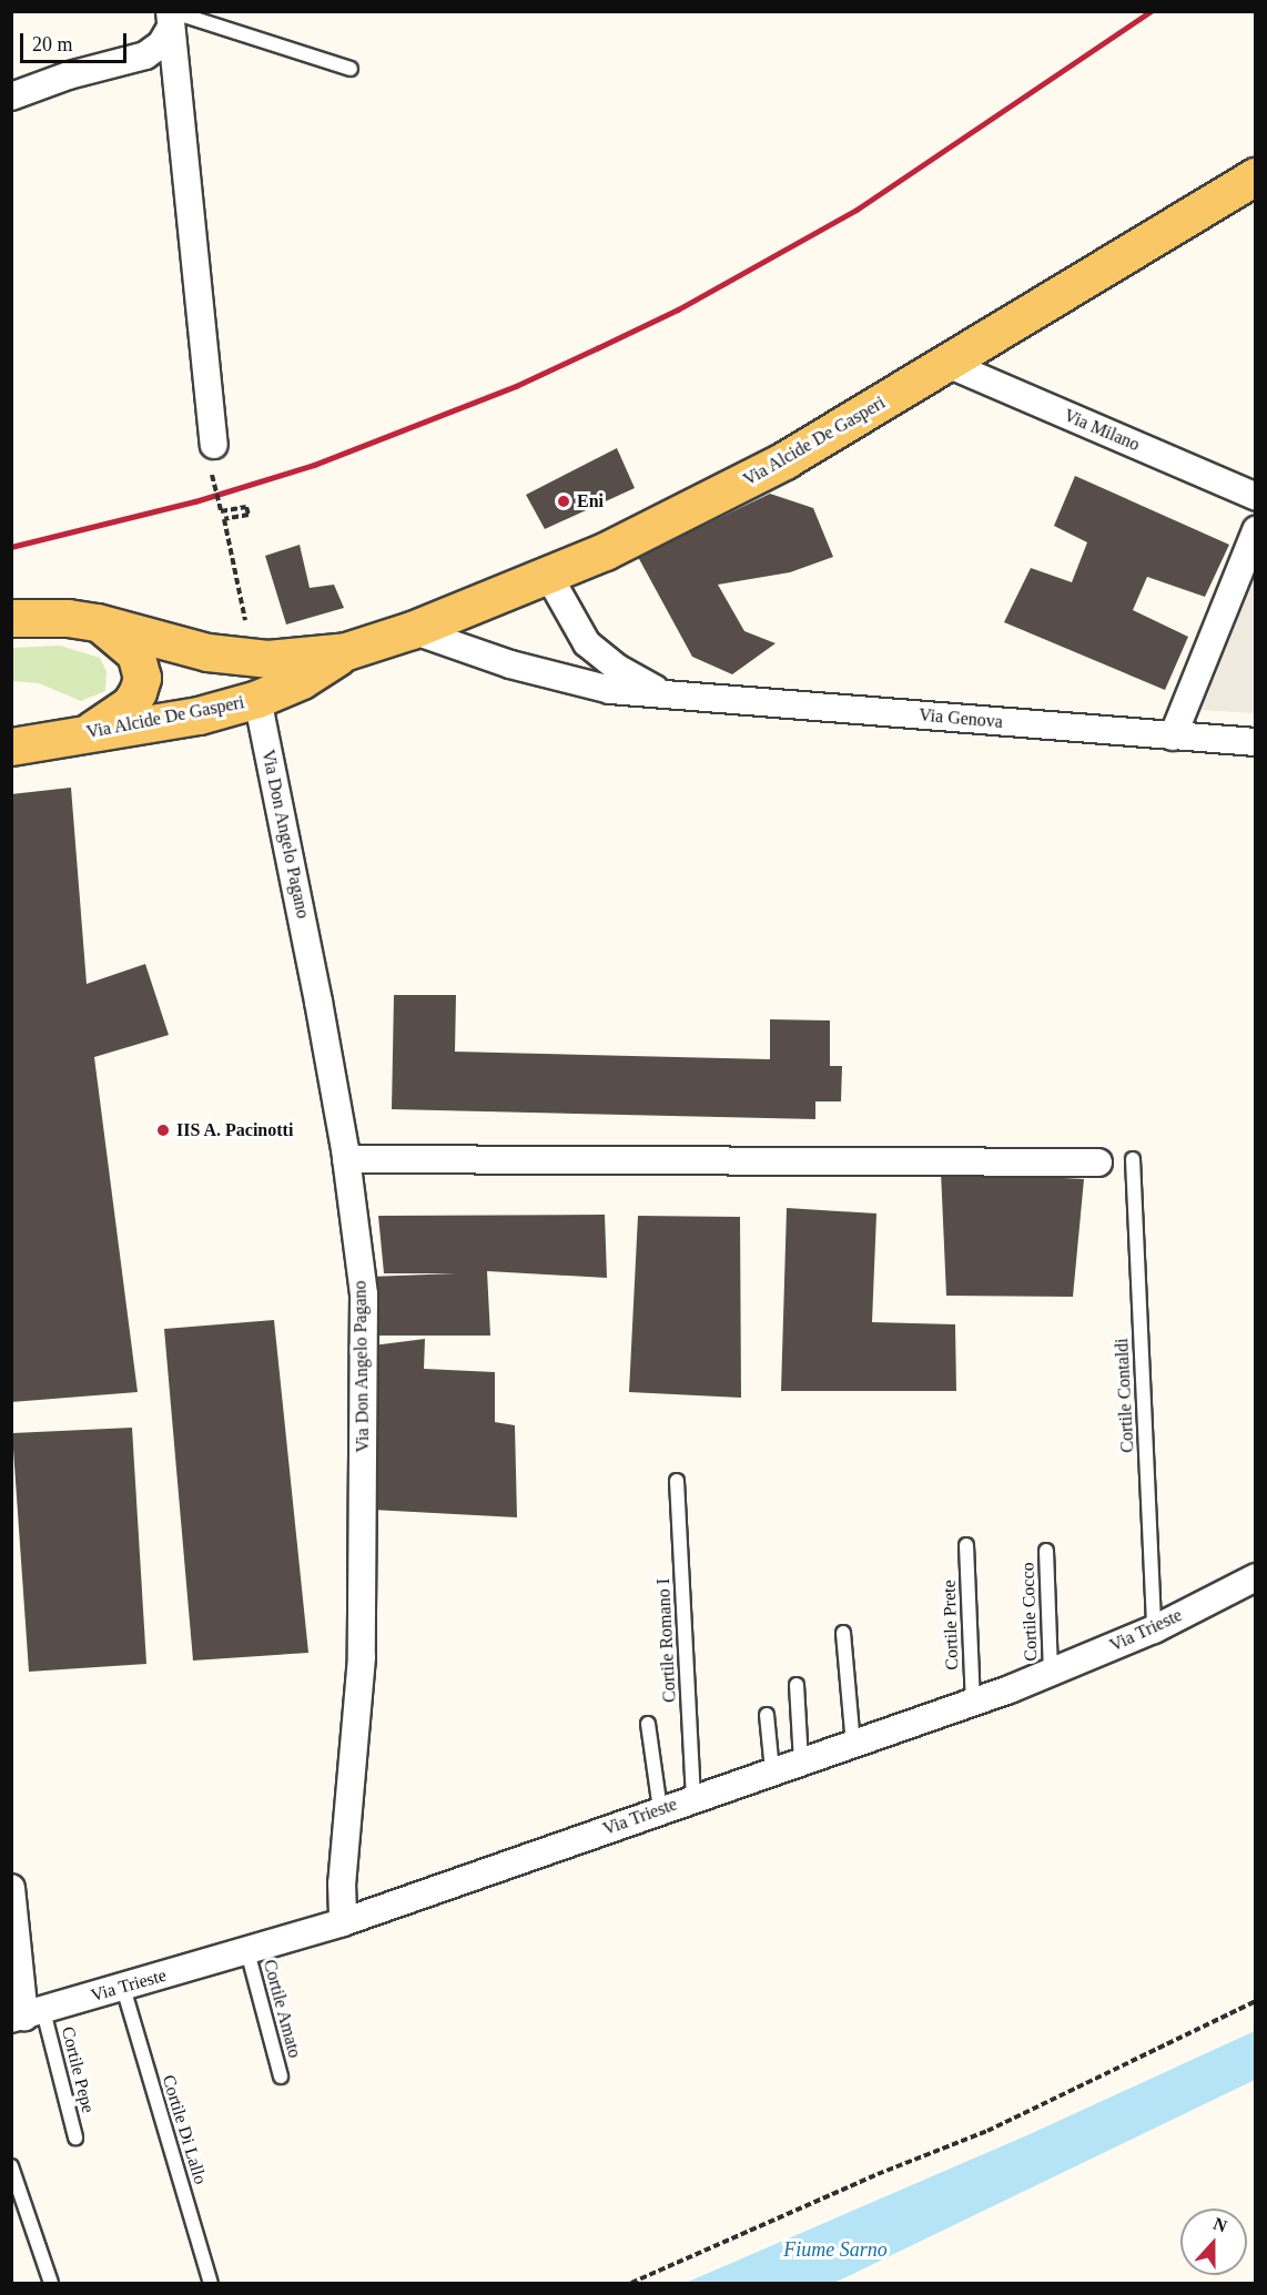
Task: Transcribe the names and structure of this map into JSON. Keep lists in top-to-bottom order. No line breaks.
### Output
{"streets":{"main road":["Via Alcide De Gasperi"],"street":["Via Milano","Via Genova","Via Don Angelo Pagano","Via Trieste"],"lane":["Cortile Contaldi","Cortile Cocco","Cortile Prete","Cortile Romano I","Cortile Amato","Cortile Pepe","Cortile Di Lallo"]},"crossings":[["Via Milano","Via Alcide De Gasperi"],["Via Alcide De Gasperi","Via Genova"],["Via Alcide De Gasperi","Via Don Angelo Pagano"],["Via Don Angelo Pagano","Via Trieste"],["Cortile Contaldi","Via Trieste"],["Cortile Cocco","Via Trieste"],["Cortile Prete","Via Trieste"],["Via Trieste","Cortile Romano I"],["Via Trieste","Cortile Amato"],["Via Trieste","Cortile Pepe"],["Via Trieste","Cortile Di Lallo"]],"water":["Fiume Sarno"],"places":["Eni","IIS A. Pacinotti"],"scale_bar":"20 m","north":"top"}
